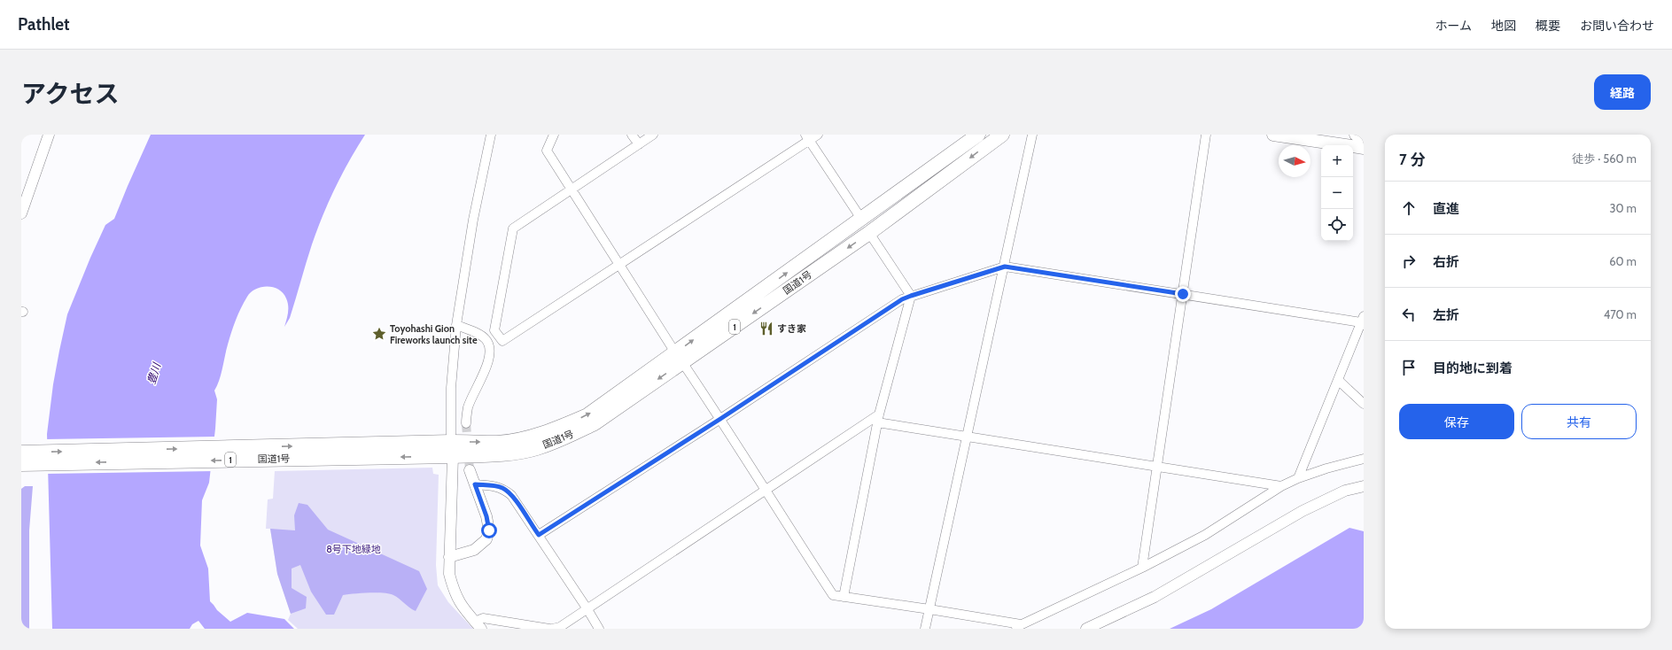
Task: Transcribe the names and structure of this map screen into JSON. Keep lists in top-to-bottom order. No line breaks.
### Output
{"streets":{"highway":["国道1号","1"]},"water":["豊川"],"parks":["8号下地緑地"],"places":{"restaurant":["すき家"],"place":["Toyohashi Gion Fireworks launch site"]},"north":"right","page":{"header":"Pathlet","nav":["ホーム","地図","概要","お問い合わせ"],"title":"アクセス","buttons":["経路",["保存","共有"]],"heading":["7 分","徒歩 · 560 m"],"map_buttons":["+","−"],"list":[["直進","30 m"],["右折","60 m"],["左折","470 m"],"目的地に到着"]}}
